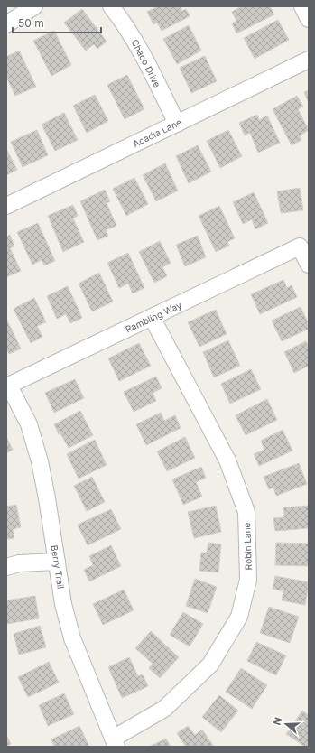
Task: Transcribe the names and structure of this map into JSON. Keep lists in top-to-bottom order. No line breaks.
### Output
{"streets":{"street":["Chaco Drive","Acadia Lane","Rambling Way","Robin Lane","Berry Trail"]},"crossings":[["Chaco Drive","Acadia Lane"],["Rambling Way","Robin Lane"],["Rambling Way","Berry Trail"],["Robin Lane","Berry Trail"]],"scale_bar":"50 m","north":"left"}
